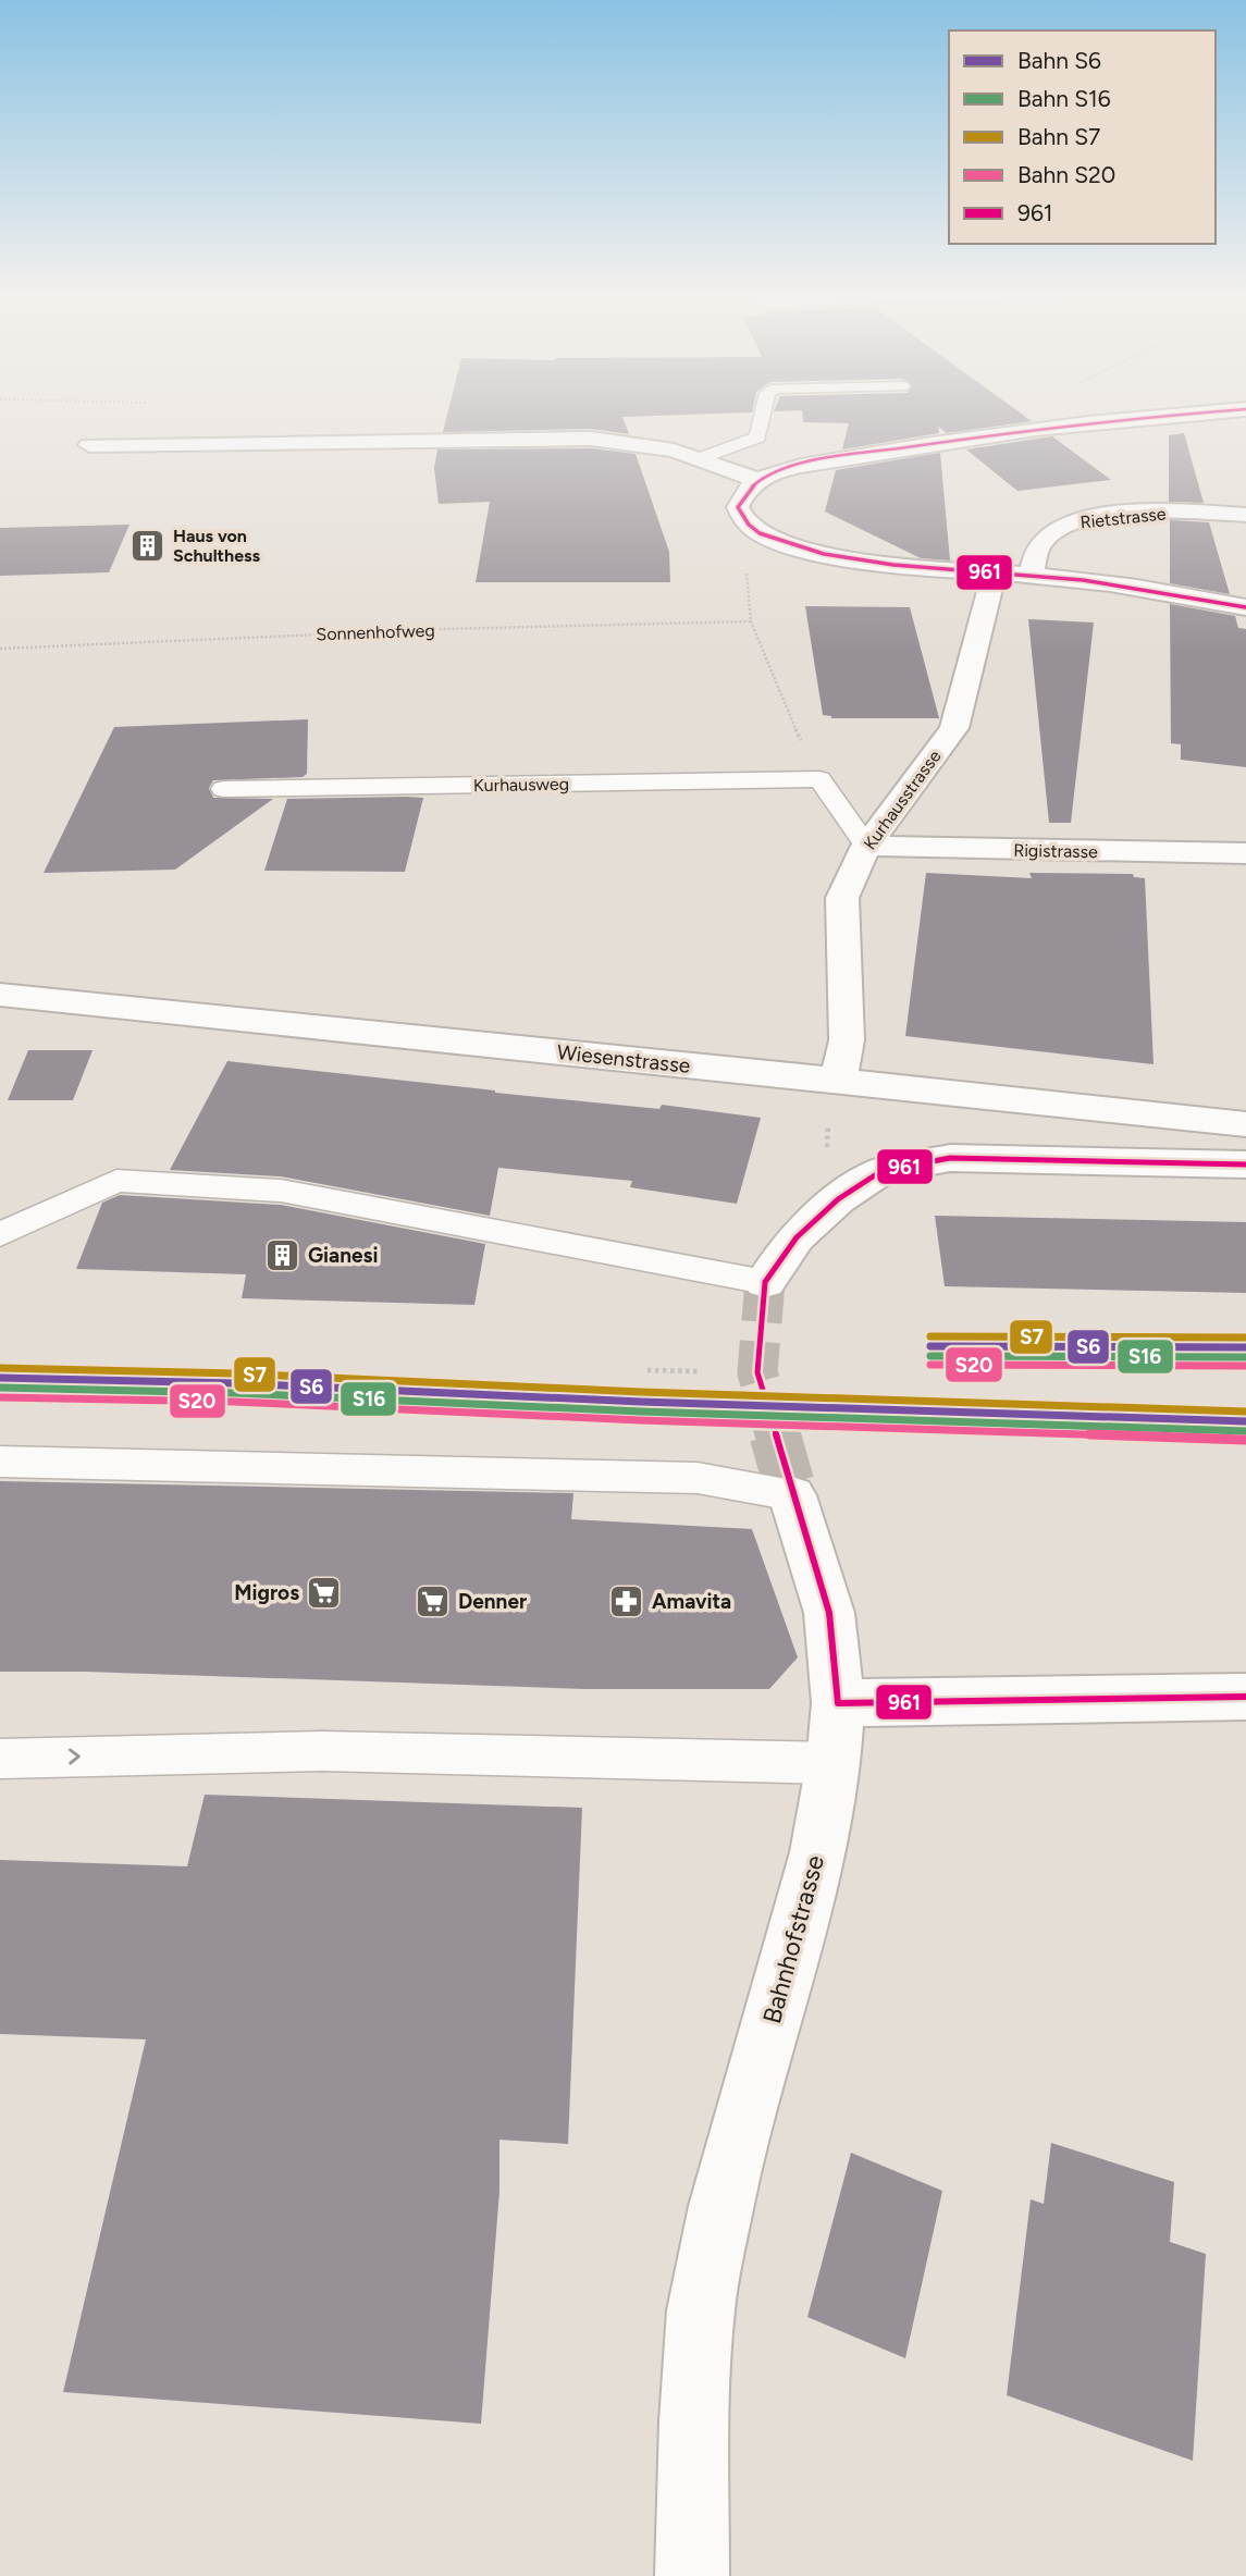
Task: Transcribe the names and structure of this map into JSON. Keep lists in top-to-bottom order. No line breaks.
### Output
{"streets":{"street":["Rietstrasse","Kurhausstrasse","Rigistrasse","Wiesenstrasse","Bahnhofstrasse"],"lane":["Kurhausweg"],"path":["Sonnenhofweg"]},"crossings":[["Sonnenhofweg","Kurhausweg"],["Kurhausstrasse","Rigistrasse"],["Kurhausstrasse","Wiesenstrasse"]],"places":{"building":["Haus von Schulthess","Gianesi"],"supermarket":["Migros","Denner"],"pharmacy":["Amavita"]},"lines":["transit line 961","rail line S7","rail line S6","rail line S16","rail line S20"],"legend":["Bahn S6","Bahn S16","Bahn S7","Bahn S20","961"]}
